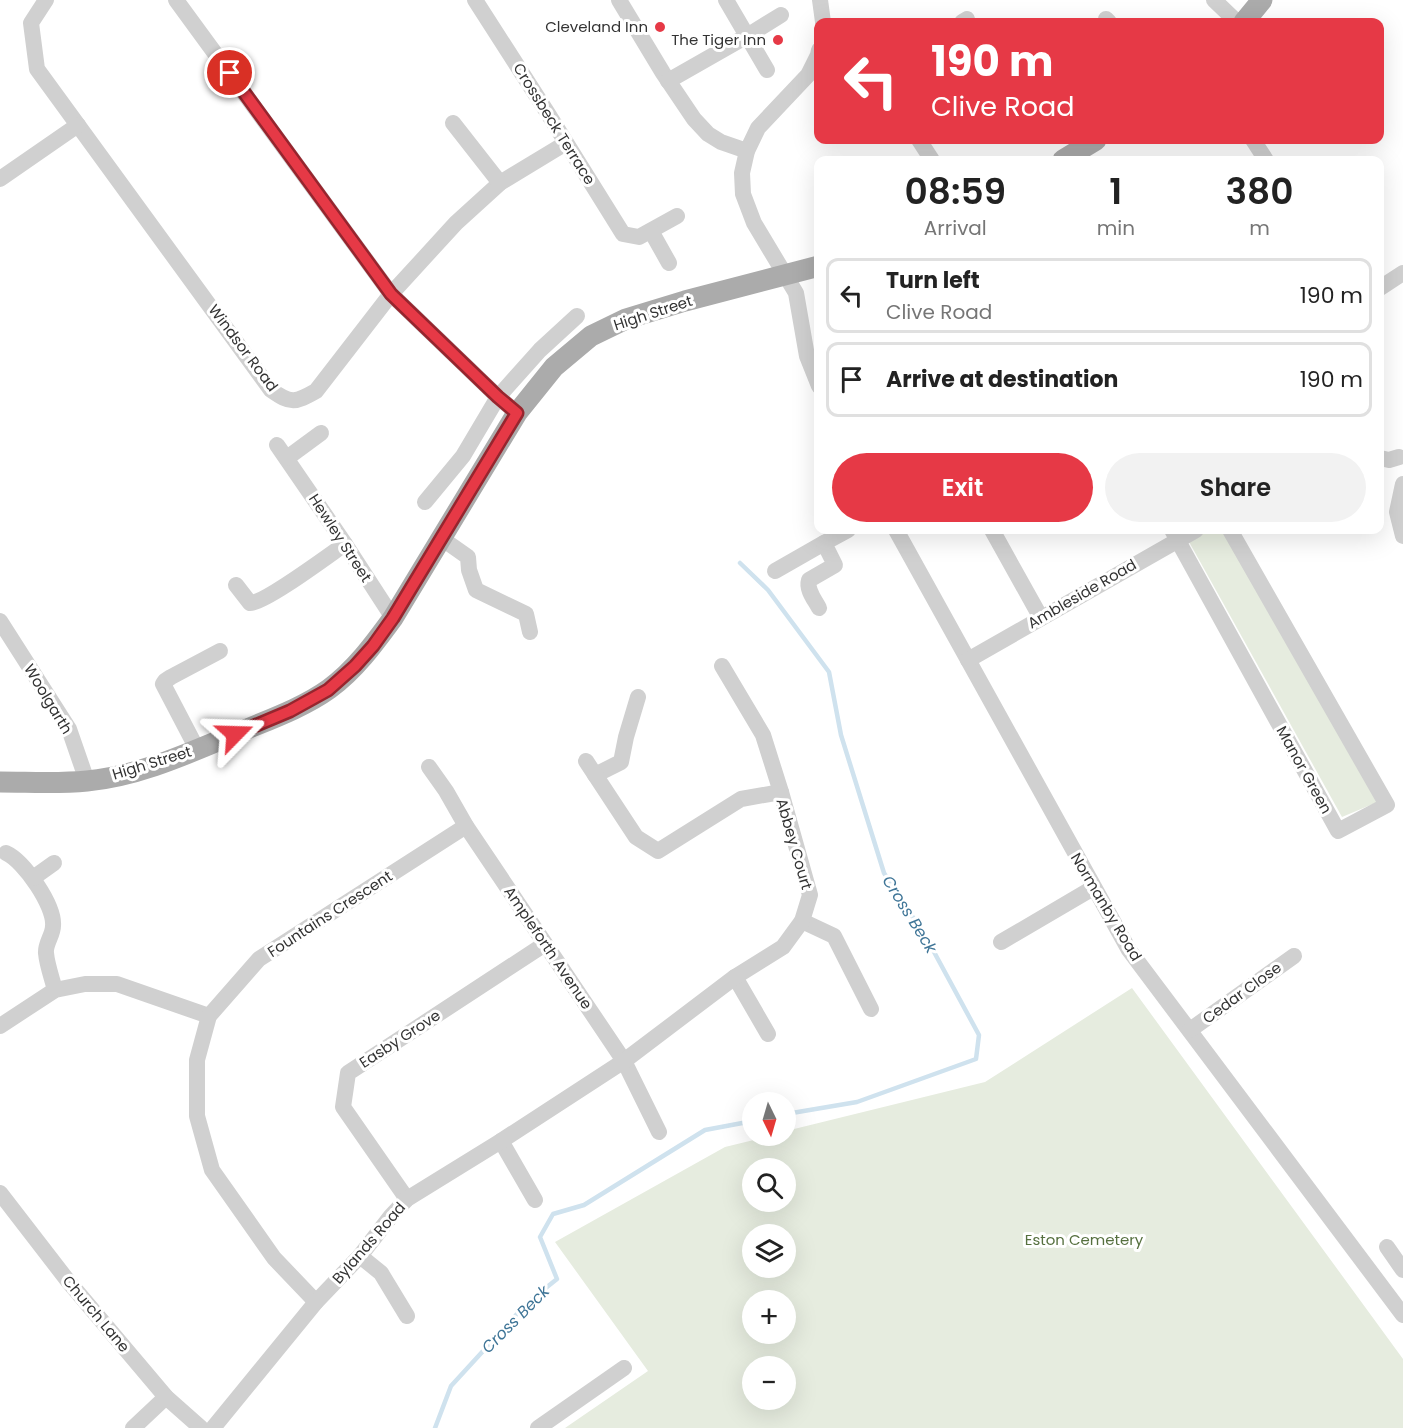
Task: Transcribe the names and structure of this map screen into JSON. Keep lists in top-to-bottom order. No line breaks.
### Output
{"streets":{"main road":["High Street"],"street":["Crossbeck Terrace","Windsor Road","Hewley Street","Ambleside Road","Woolgarth","Manor Green","Abbey Court","Normanby Road","Fountains Crescent","Ampleforth Avenue","Cedar Close","Easby Grove","Bylands Road","Church Lane"]},"crossings":[["Crossbeck Terrace","Windsor Road"],["High Street","Hewley Street"],["High Street","Woolgarth"],["Ambleside Road","Manor Green"],["Ambleside Road","Normanby Road"],["Abbey Court","Ampleforth Avenue"],["Abbey Court","Bylands Road"],["Normanby Road","Cedar Close"],["Fountains Crescent","Ampleforth Avenue"],["Fountains Crescent","Bylands Road"],["Ampleforth Avenue","Easby Grove"],["Ampleforth Avenue","Bylands Road"],["Easby Grove","Bylands Road"]],"water":["Cross Beck"],"parks":["Eston Cemetery"],"places":["Cleveland Inn","The Tiger Inn"],"north":"bottom","page":{"turn":["190 m","Clive Road"],"eta":["08:59","Arrival","1","min","380","m"],"list":[{"name":"Turn left","note":"Clive Road","value":"190 m"},{"name":"Arrive at destination","value":"190 m"}],"buttons":["Exit","Share"],"map_buttons":["+","−"]}}
